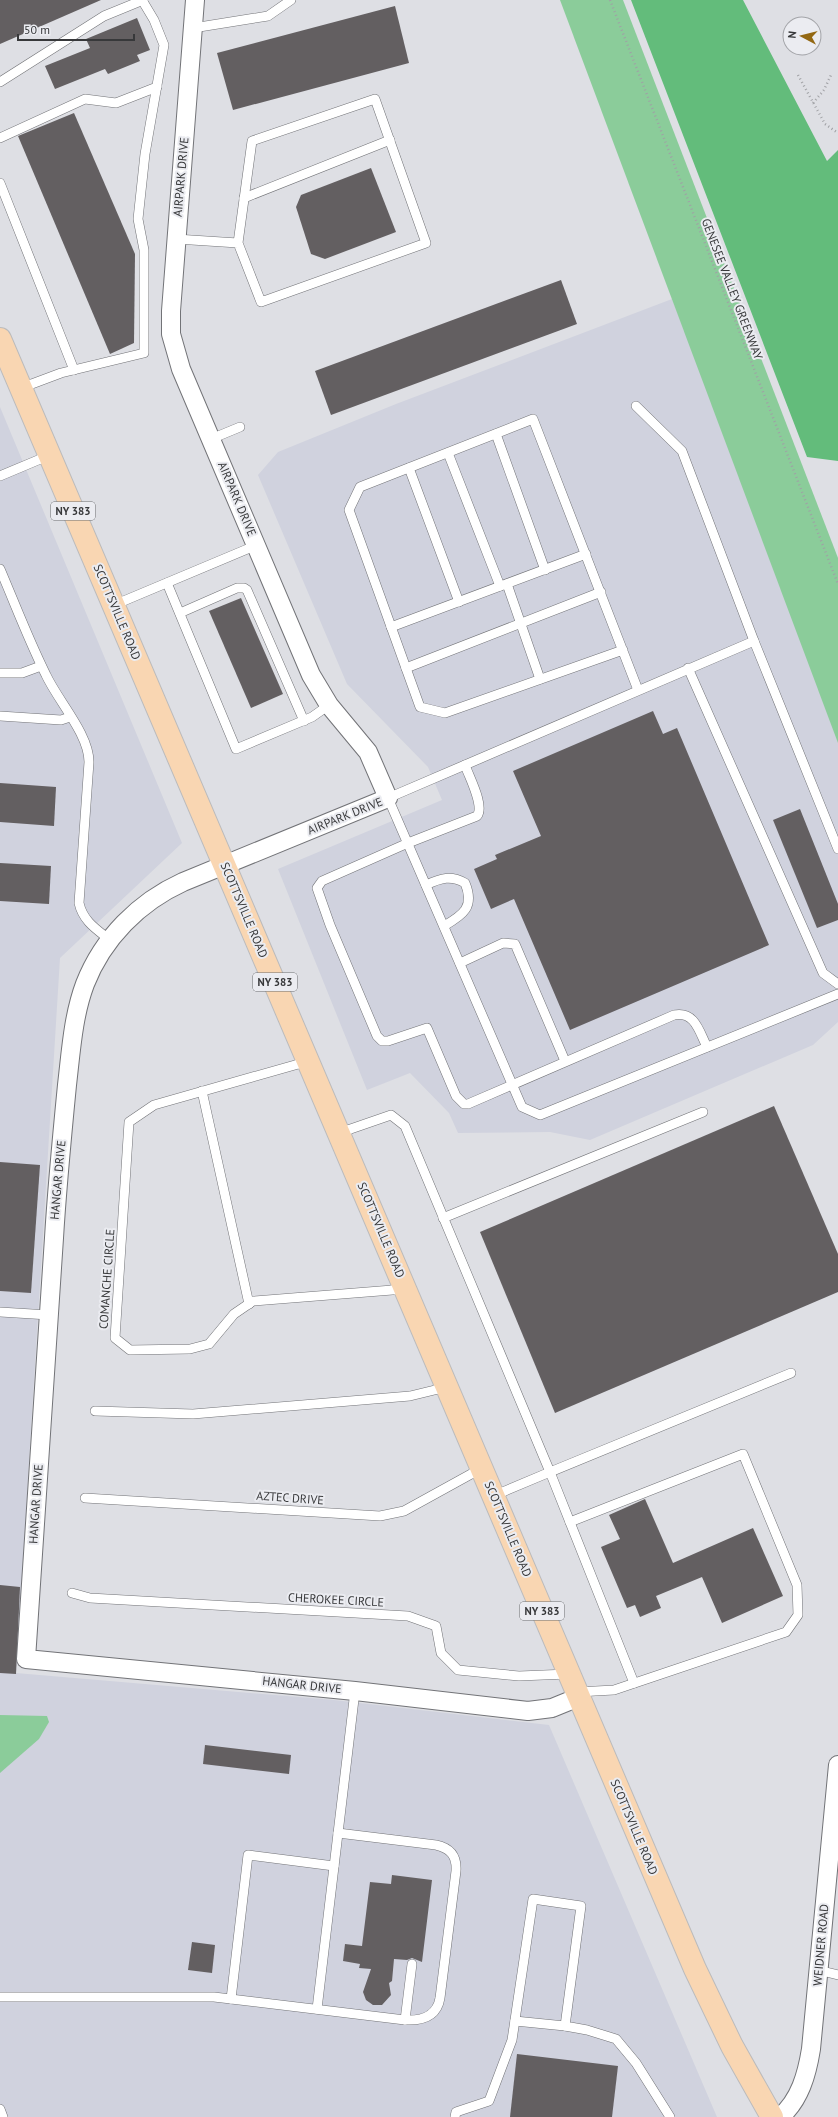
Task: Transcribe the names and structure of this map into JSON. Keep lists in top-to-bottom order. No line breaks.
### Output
{"streets":{"main road":["NY 383","SCOTTSVILLE ROAD"],"street":["AIRPARK DRIVE","HANGAR DRIVE","WEIDNER ROAD"],"lane":["COMANCHE CIRCLE","AZTEC DRIVE","CHEROKEE CIRCLE"],"path":["GENESEE VALLEY GREENWAY"]},"crossings":[["AIRPARK DRIVE","SCOTTSVILLE ROAD"],["AIRPARK DRIVE","HANGAR DRIVE"],["SCOTTSVILLE ROAD","HANGAR DRIVE"],["SCOTTSVILLE ROAD","COMANCHE CIRCLE"],["SCOTTSVILLE ROAD","AZTEC DRIVE"],["SCOTTSVILLE ROAD","CHEROKEE CIRCLE"],["HANGAR DRIVE","CHEROKEE CIRCLE"]],"scale_bar":"50 m","north":"left"}
